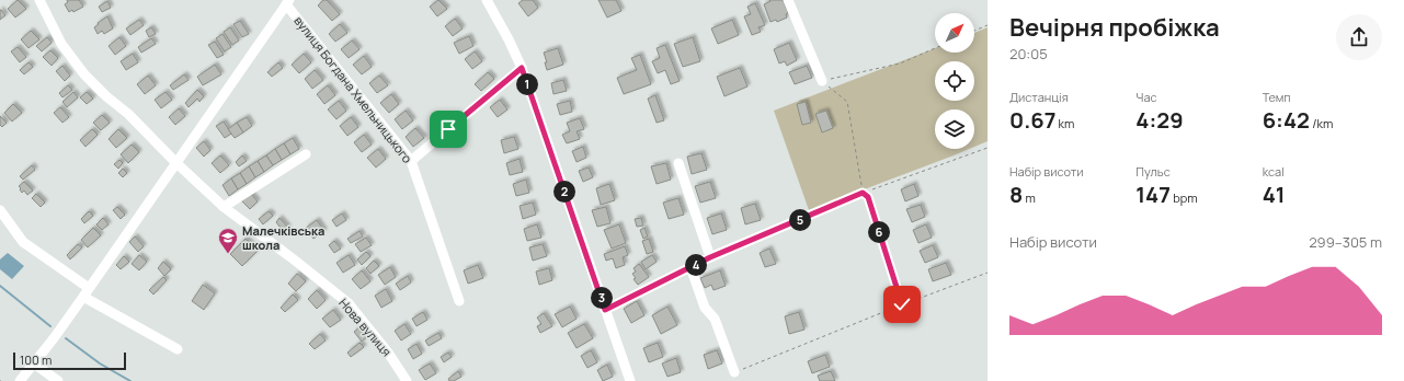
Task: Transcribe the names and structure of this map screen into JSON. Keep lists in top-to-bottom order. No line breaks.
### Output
{"streets":{"street":["вулиця Богдана Хмельницького","Нова вулиця"]},"places":{"school or university":["Малечківська школа"]},"scale_bar":"100 m","north":"top right","page":{"heading":["Вечірня пробіжка","20:05"],"pins":["1","2","5","6","4","3"],"stats":[["Дистанція","0.67 km"],["Час","4:29"],["Темп","6:42 /km"],["Набір висоти","8 m"],["Пульс","147 bpm"],["kcal","41"]],"chart":["Набір висоти","299–305 m"],"scale":"100 m"}}
